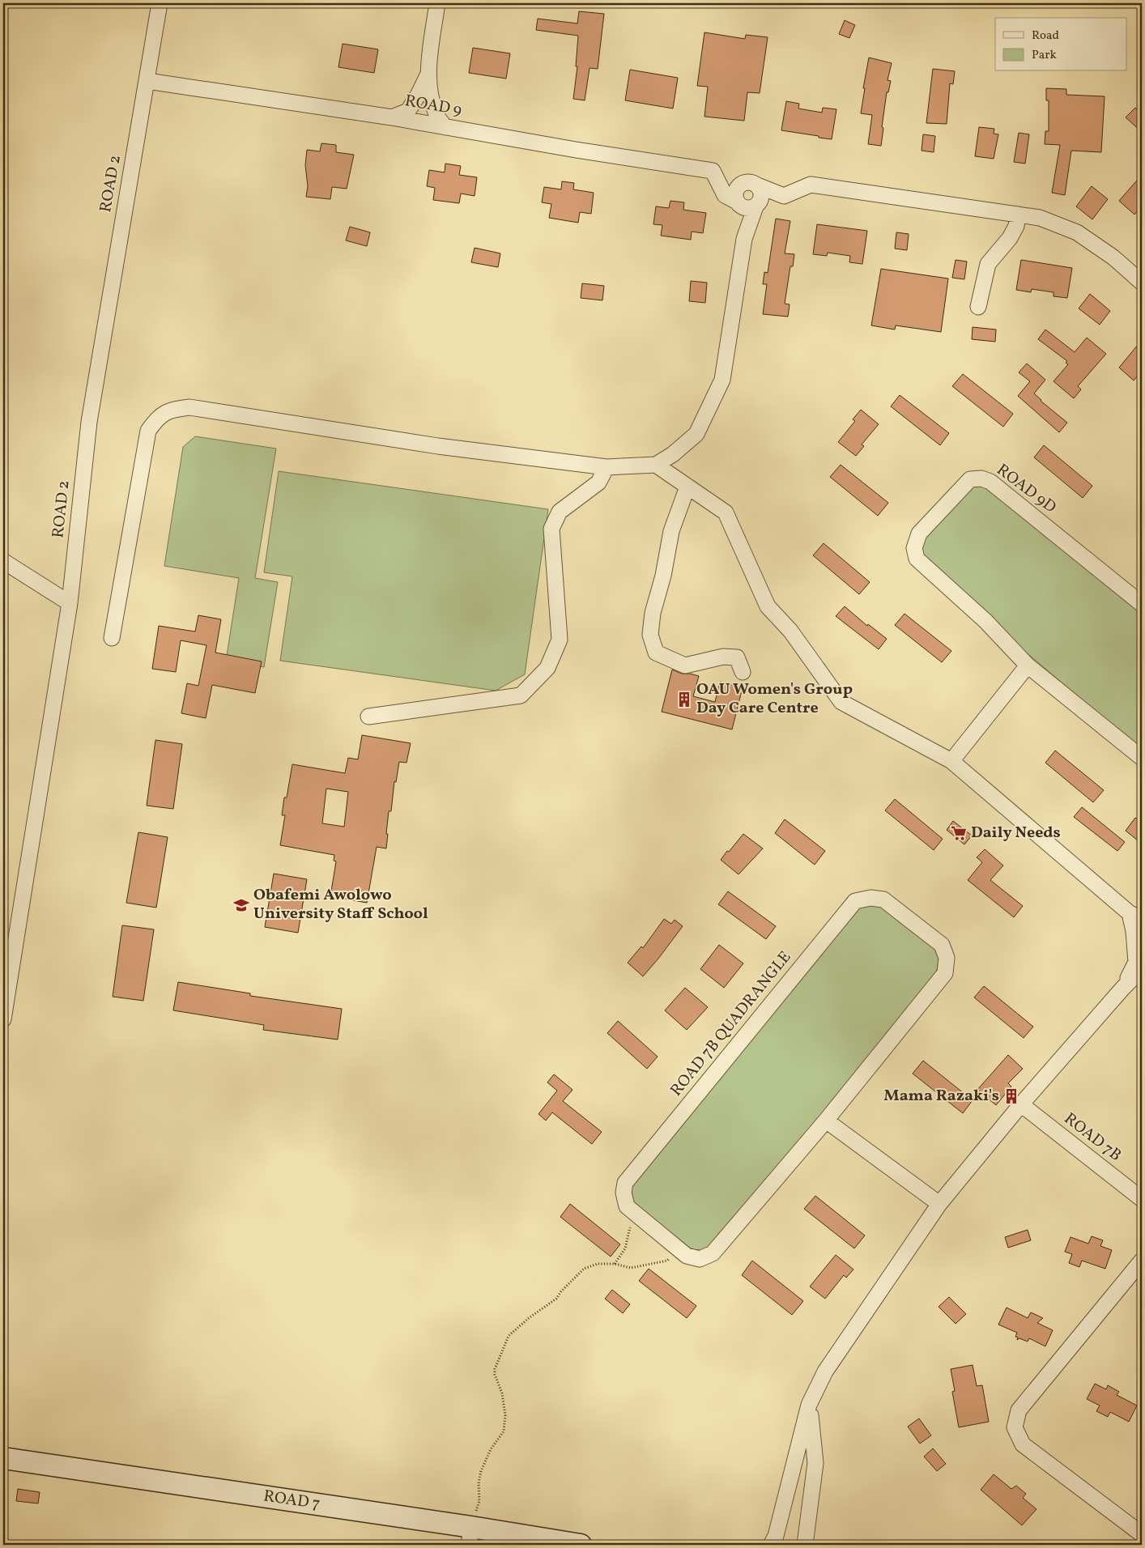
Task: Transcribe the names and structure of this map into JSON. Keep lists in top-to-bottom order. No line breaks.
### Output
{"streets":{"street":["ROAD 9","ROAD 2","ROAD 9D","ROAD 7B QUADRANGLE","ROAD 7B","ROAD 7"]},"crossings":[["ROAD 9","ROAD 2"]],"places":{"building":["OAU Women's Group Day Care Centre","Mama Razaki's"],"supermarket":["Daily Needs"],"school or university":["Obafemi Awolowo University Staff School"]},"legend":["Road","Park"]}
